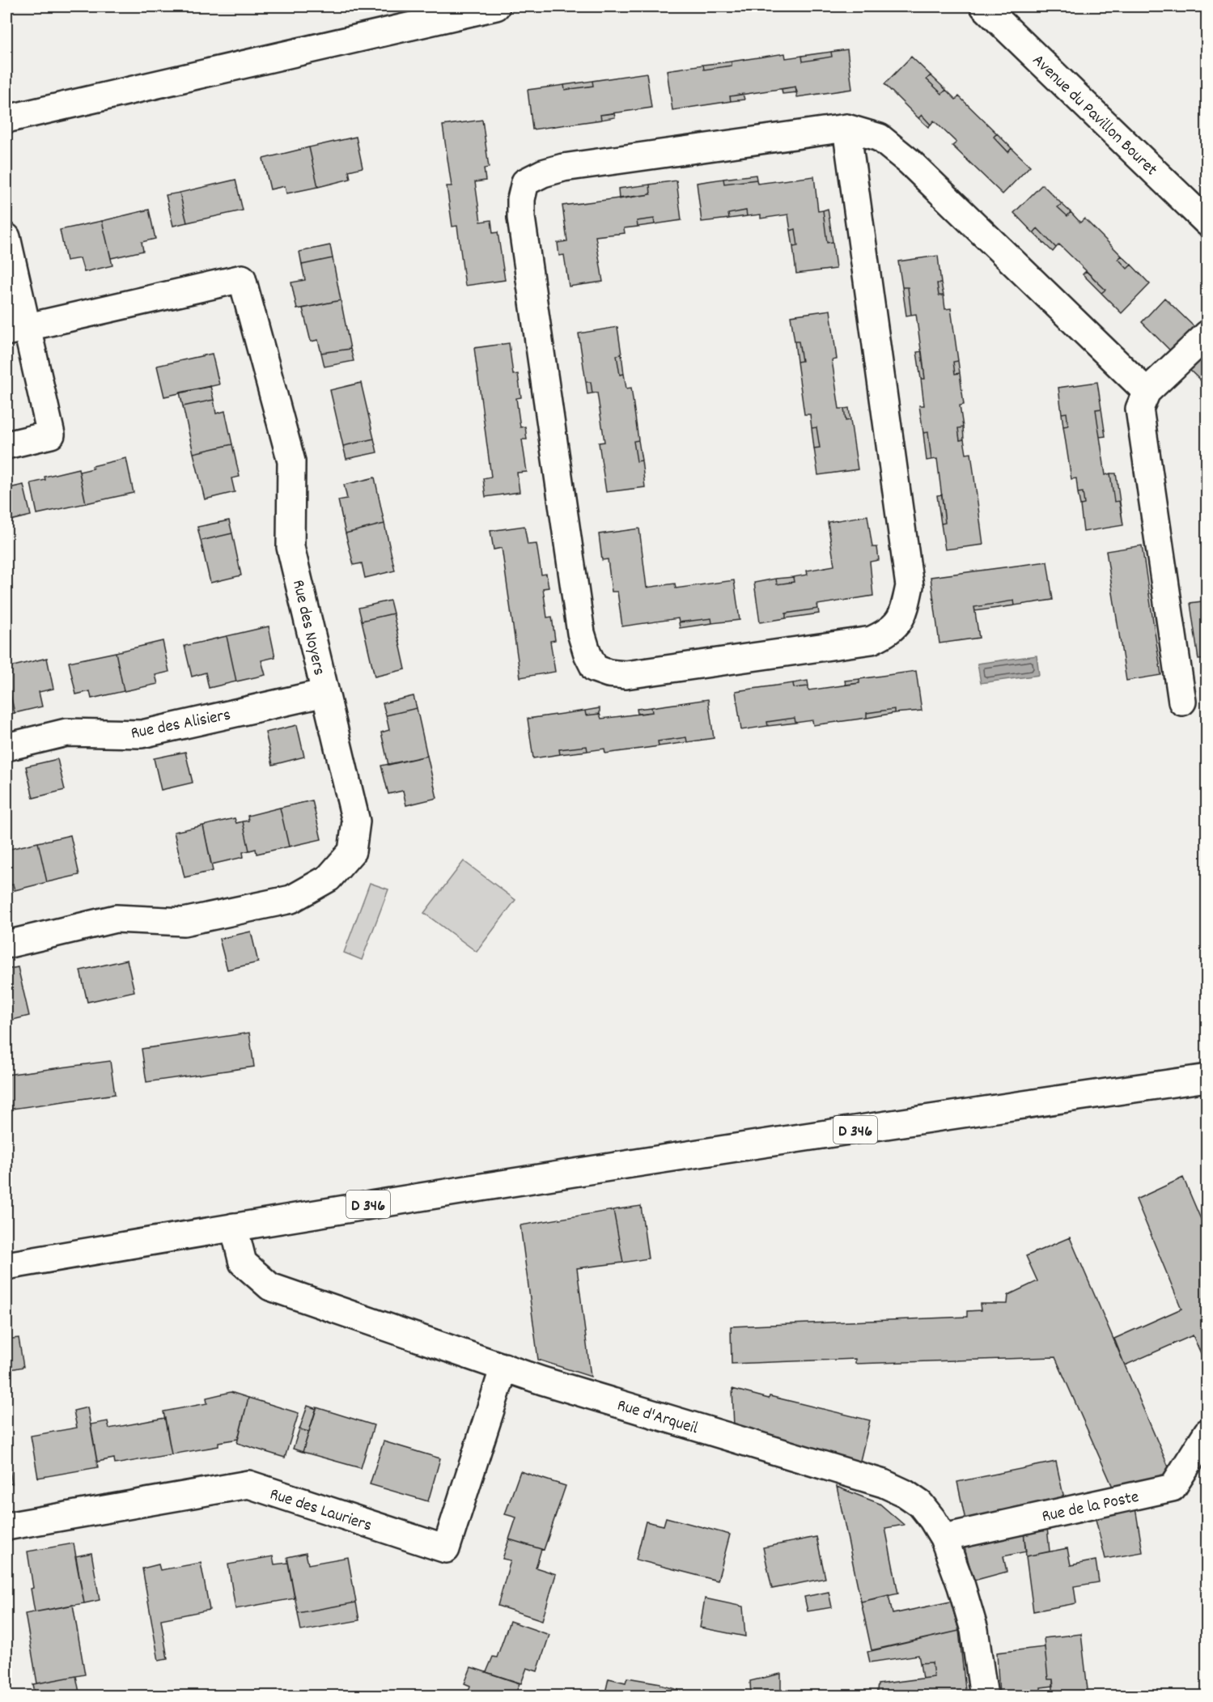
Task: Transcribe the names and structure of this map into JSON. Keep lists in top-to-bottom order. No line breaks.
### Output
{"streets":{"street":["Avenue du Pavillon Bouret","Rue des Noyers","Rue des Alisiers","D 346","Rue d'Arqueil","Rue de la Poste","Rue des Lauriers"]},"crossings":[["Rue des Noyers","Rue des Alisiers"],["D 346","Rue d'Arqueil"],["Rue d'Arqueil","Rue de la Poste"],["Rue d'Arqueil","Rue des Lauriers"]]}
